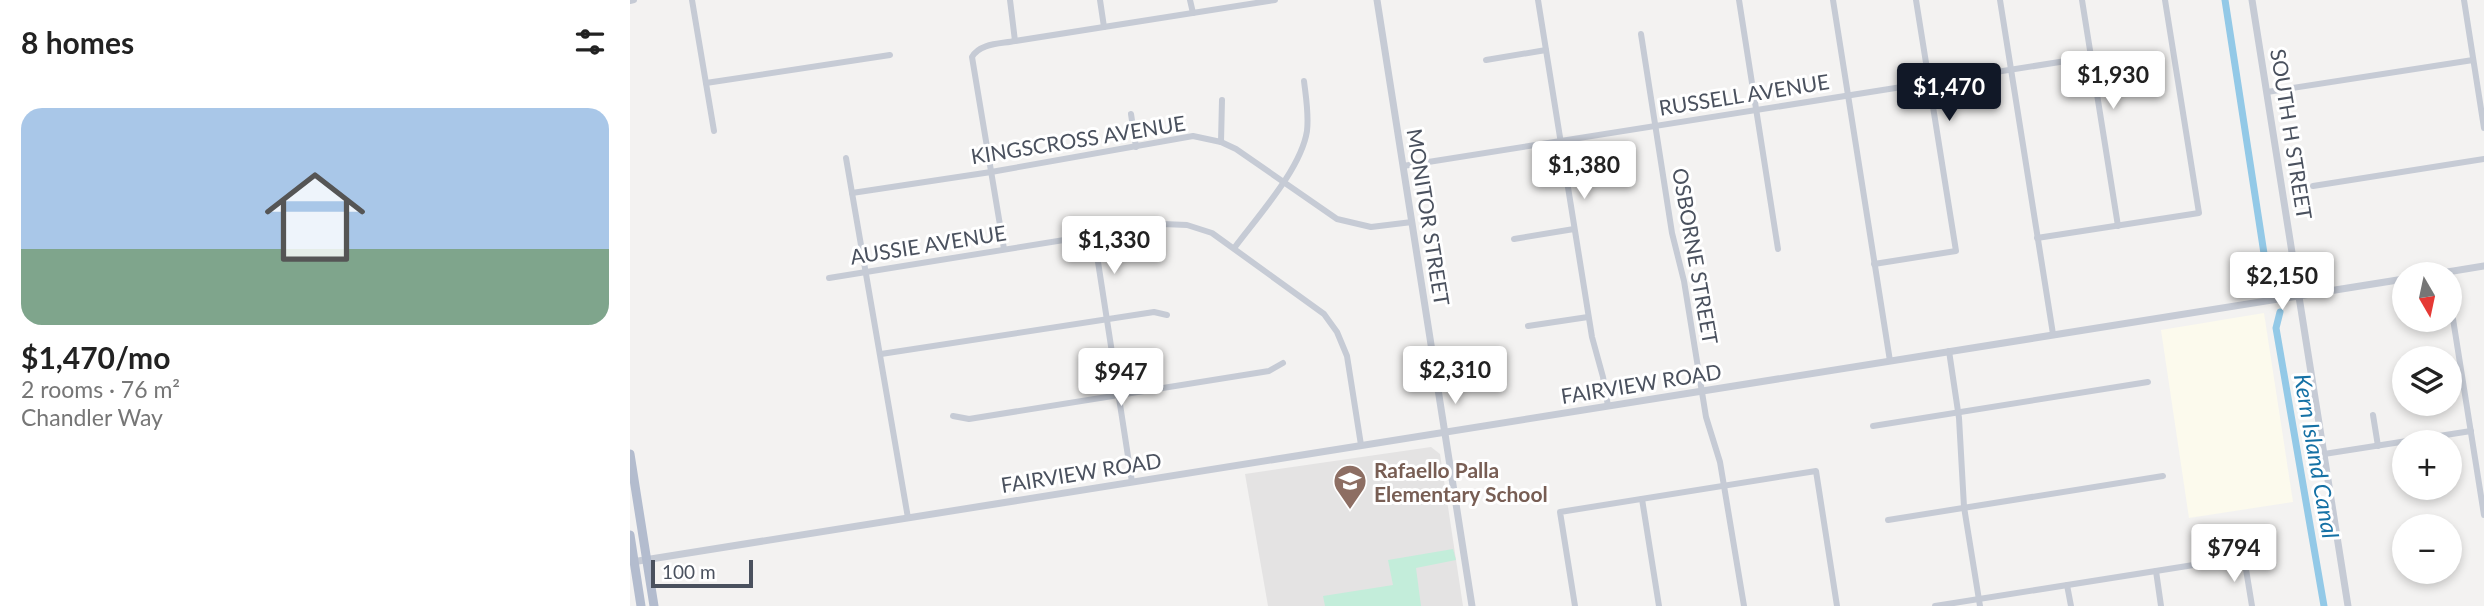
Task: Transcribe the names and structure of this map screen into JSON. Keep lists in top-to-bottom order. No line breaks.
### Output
{"streets":{"street":["RUSSELL AVENUE","SOUTH H STREET","KINGSCROSS AVENUE","MONITOR STREET","AUSSIE AVENUE","OSBORNE STREET","FAIRVIEW ROAD"]},"crossings":[["RUSSELL AVENUE","MONITOR STREET"],["RUSSELL AVENUE","OSBORNE STREET"],["SOUTH H STREET","FAIRVIEW ROAD"],["KINGSCROSS AVENUE","MONITOR STREET"],["MONITOR STREET","FAIRVIEW ROAD"],["AUSSIE AVENUE","FAIRVIEW ROAD"],["OSBORNE STREET","FAIRVIEW ROAD"]],"water":["Kern Island Canal"],"places":{"school or university":["Rafaello Palla Elementary School"]},"scale_bar":"100 m","north":"bottom","page":{"heading":"8 homes","price":["$1,930","$1,470","$1,380","$1,330","$2,150","$2,310","$947","$794"],"list":[{"name":"$1,470/mo","note":"2 rooms · 76 m² · Chandler Way"}],"map_buttons":["+","−"],"scale":"100 m"}}
